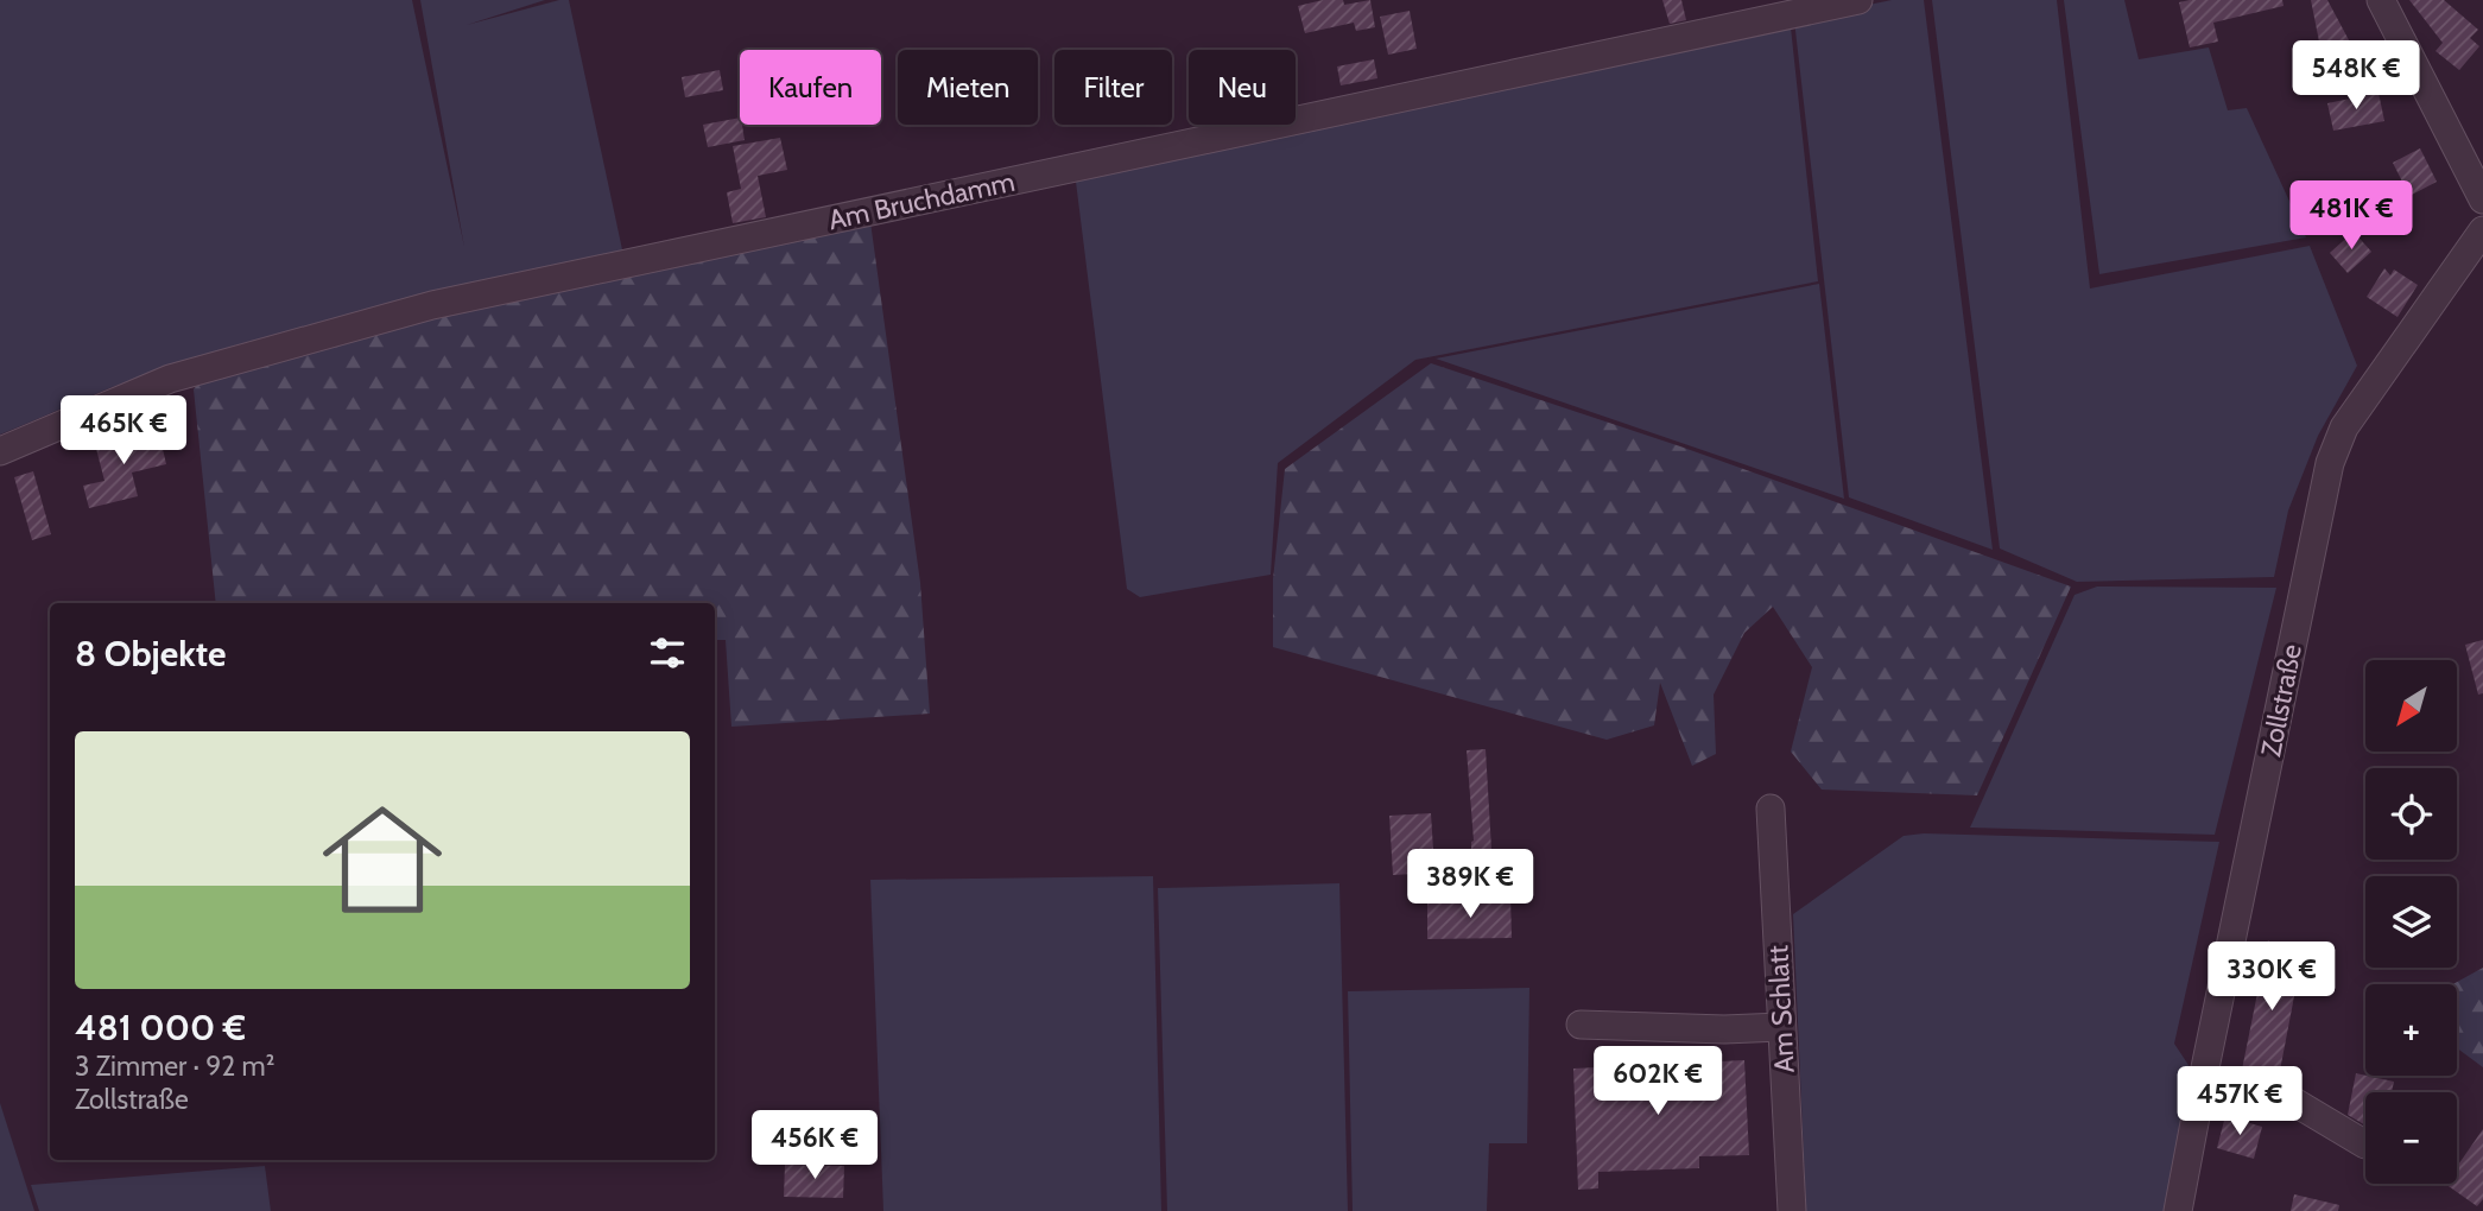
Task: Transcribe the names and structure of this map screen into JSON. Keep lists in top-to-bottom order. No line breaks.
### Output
{"streets":{"street":["Am Bruchdamm","Zollstraße","Am Schlatt"]},"north":"bottom left","page":{"price":["548K €","481K €","465K €","389K €","330K €","602K €","457K €","456K €"],"chip":["Kaufen","Mieten","Filter","Neu"],"heading":"8 Objekte","map_buttons":["+","−"],"list":[{"name":"481 000 €","note":"3 Zimmer · 92 m² · Zollstraße"}]}}
